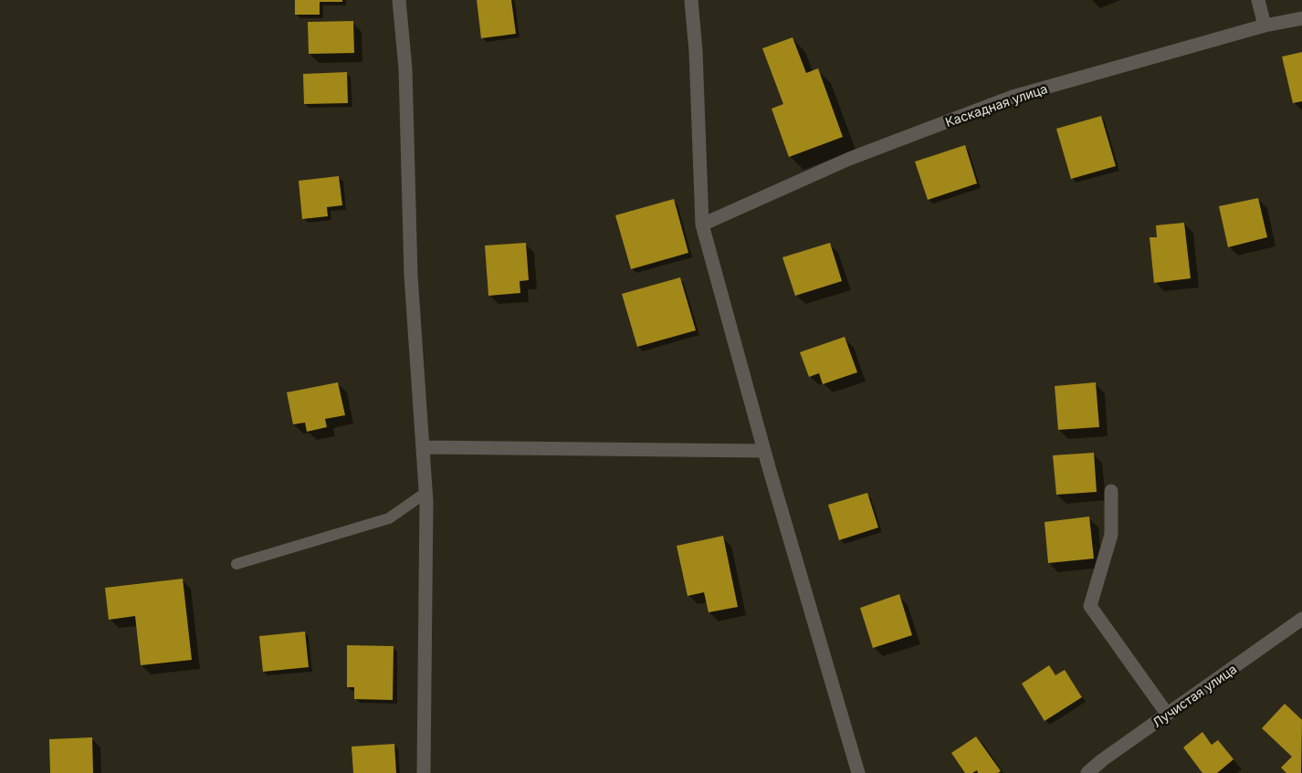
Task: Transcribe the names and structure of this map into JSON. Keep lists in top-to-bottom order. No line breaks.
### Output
{"streets":{"street":["Каскадная улица","Лучистая улица"]}}
